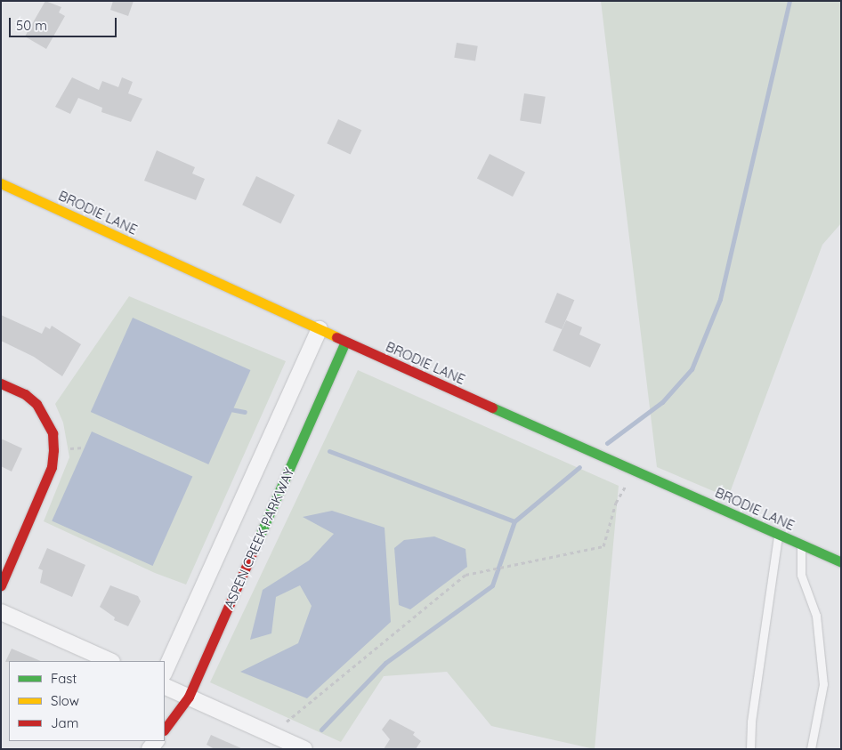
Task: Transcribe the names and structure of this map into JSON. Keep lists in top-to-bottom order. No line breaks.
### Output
{"streets":{"main road":["BRODIE LANE","ASPEN CREEK PARKWAY"]},"crossings":[["BRODIE LANE","ASPEN CREEK PARKWAY"]],"legend":["Fast","Slow","Jam"],"scale_bar":"50 m"}
